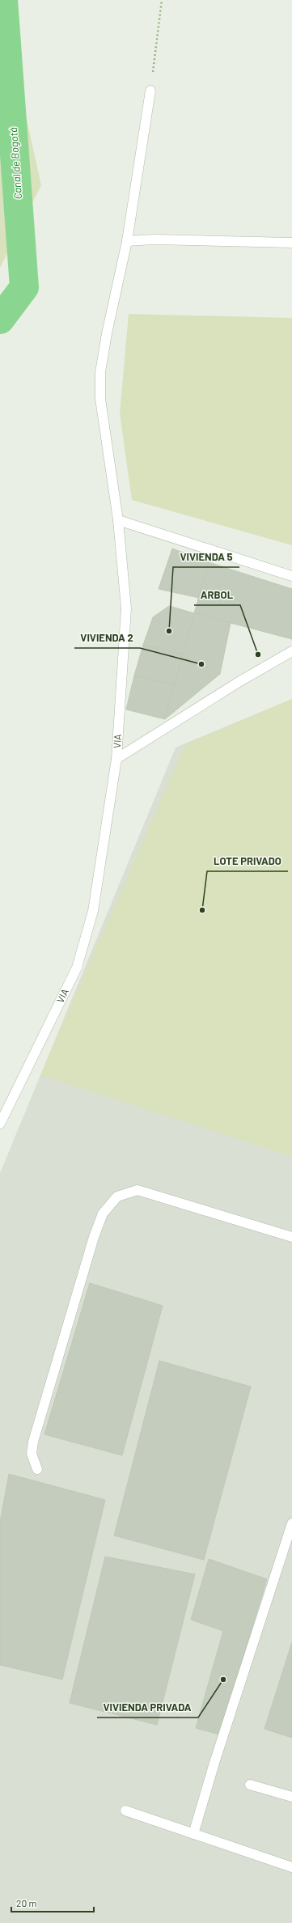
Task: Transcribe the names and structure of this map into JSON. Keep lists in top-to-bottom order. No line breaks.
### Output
{"streets":{"street":["VIA"]},"water":["Canal de Bogotá"],"places":["VIVIENDA 5","ARBOL","VIVIENDA 2","LOTE PRIVADO","VIVIENDA PRIVADA"],"scale_bar":"20 m"}
